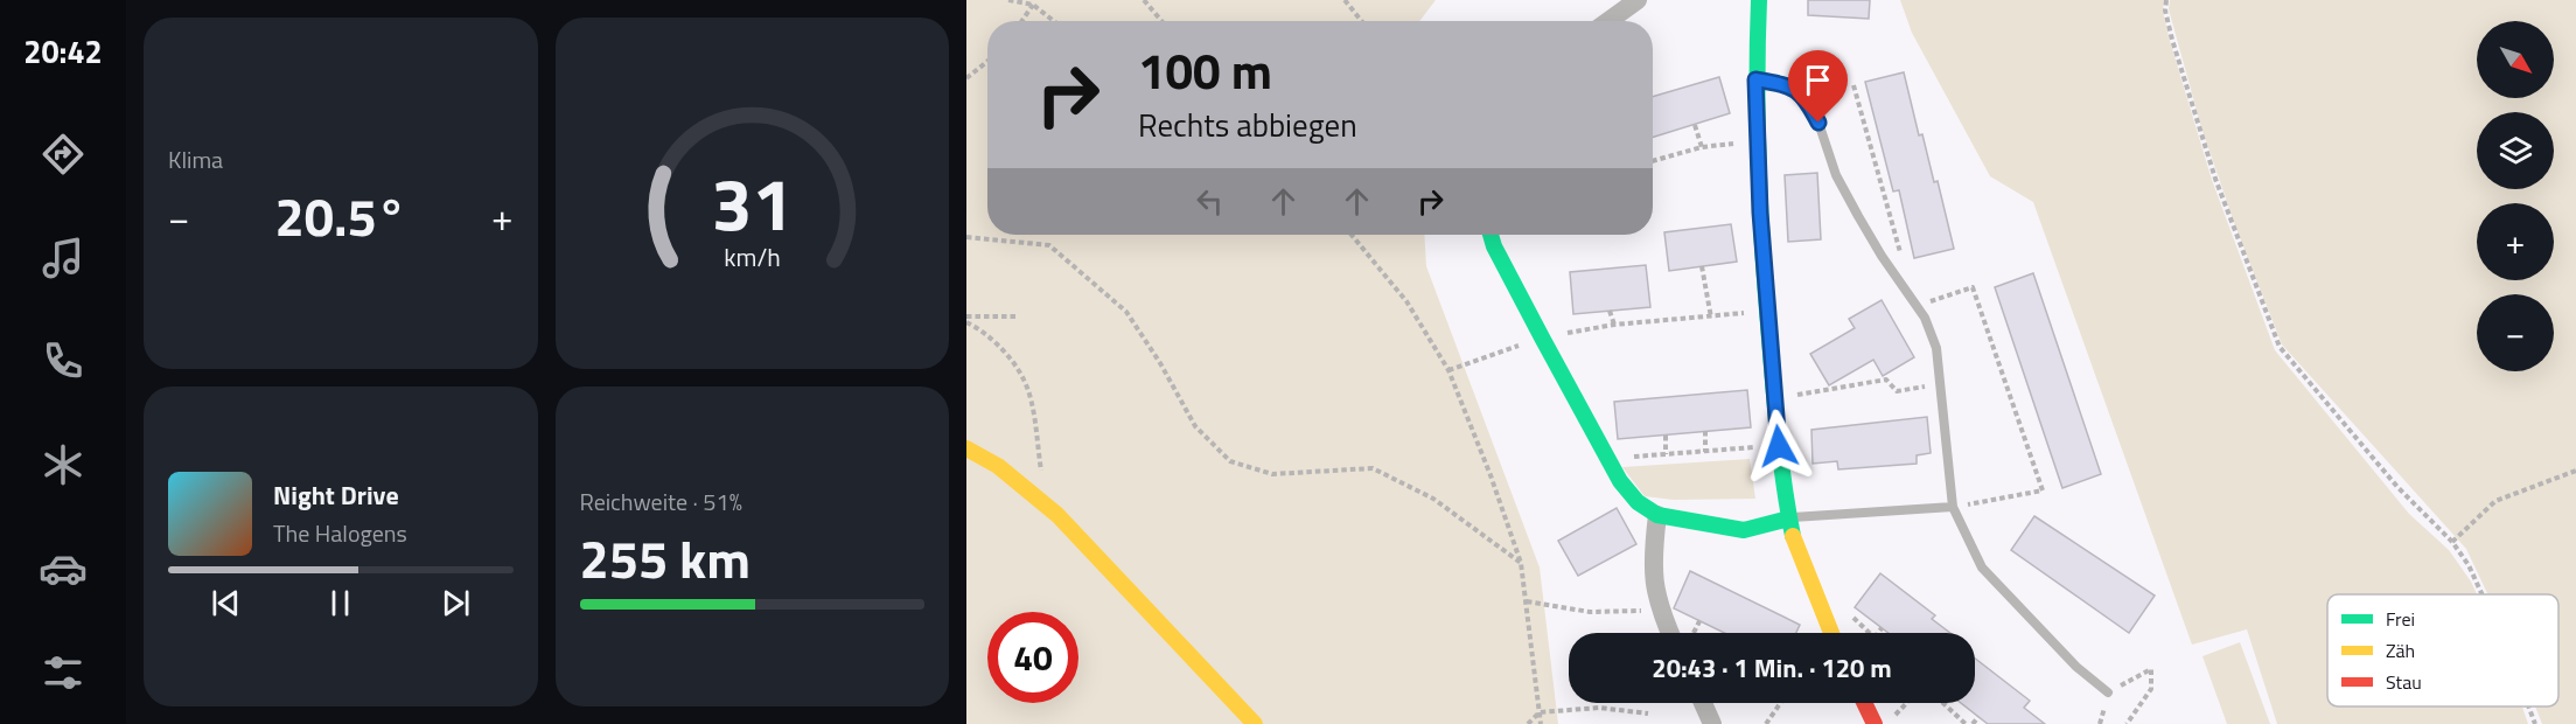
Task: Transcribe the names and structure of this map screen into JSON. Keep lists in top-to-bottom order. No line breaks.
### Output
{"legend":["Frei","Zäh","Stau"],"north":"bottom right","page":{"tabs":"20:42","tile":["Klima",["Reichweite · 51%","255 km"]],"map_buttons":["+","−"],"turn":["100 m","Rechts abbiegen"],"heat":["−","20.5°","+"],"song":["Night Drive","The Halogens"],"limit":"40","trip":"20:43 · 1 Min. · 120 m","gauge":["31","km/h"]}}
